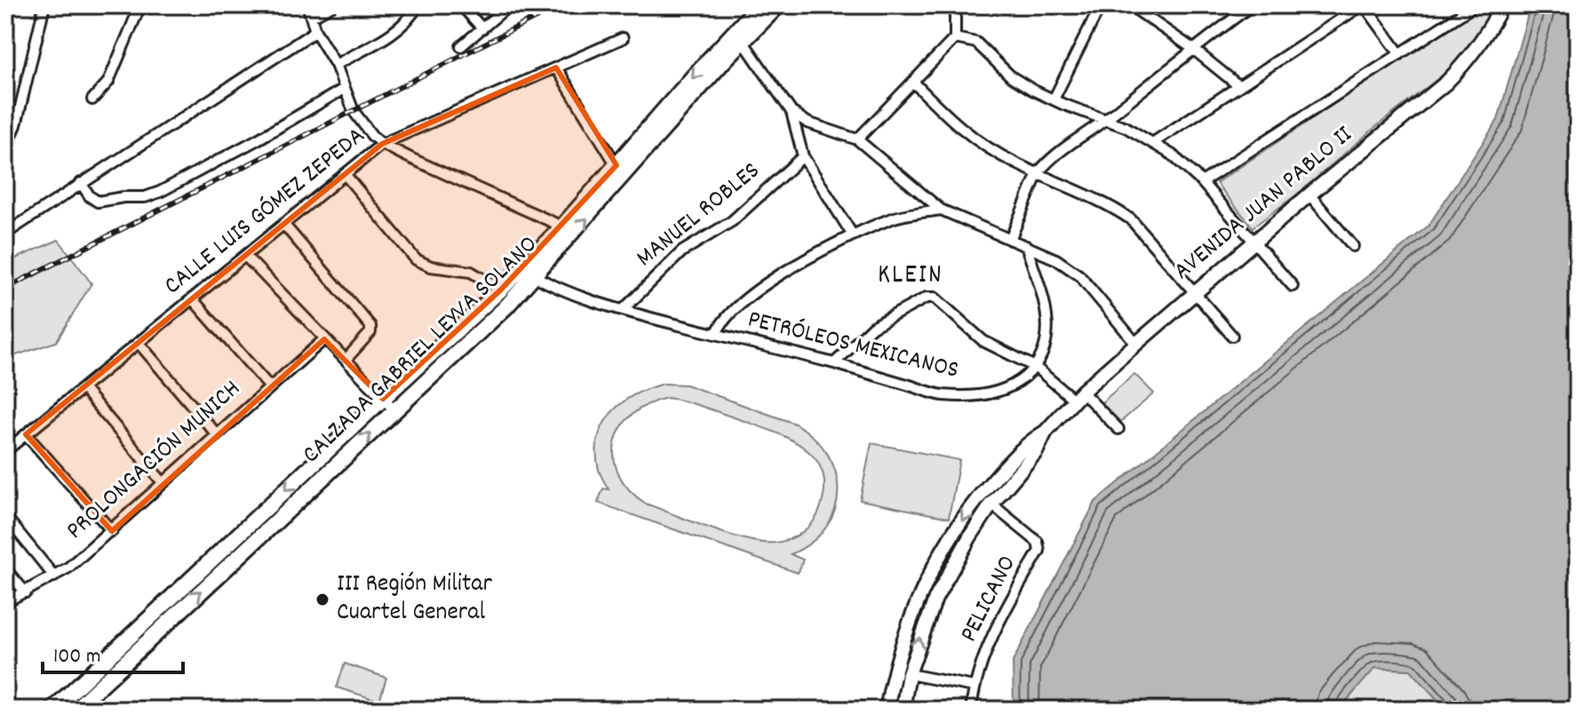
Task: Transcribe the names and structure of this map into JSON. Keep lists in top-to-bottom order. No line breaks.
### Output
{"streets":{"main road":["AVENIDA JUAN PABLO II","CALZADA GABRIEL LEYVA SOLANO"],"street":["CALLE LUIS GÓMEZ ZEPEDA","MANUEL ROBLES","PETRÓLEOS MEXICANOS","PROLONGACIÓN MUNICH","PELICANO"]},"crossings":[["AVENIDA JUAN PABLO II","PELICANO"],["MANUEL ROBLES","PETRÓLEOS MEXICANOS"],["PETRÓLEOS MEXICANOS","CALZADA GABRIEL LEYVA SOLANO"]],"districts":["KLEIN"],"places":["III Región Militar Cuartel General"],"scale_bar":"100 m"}
